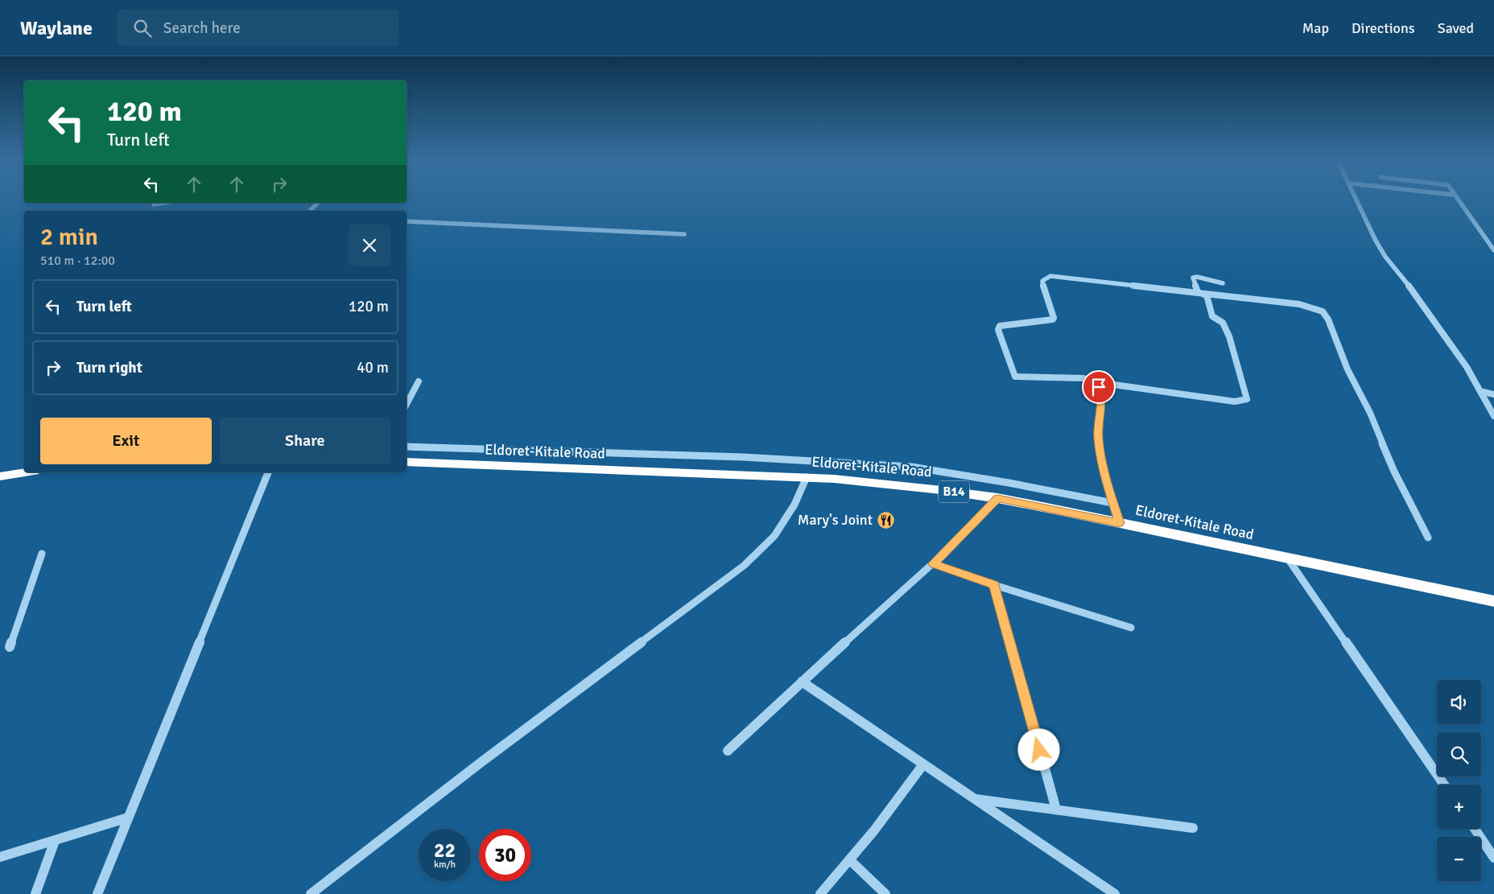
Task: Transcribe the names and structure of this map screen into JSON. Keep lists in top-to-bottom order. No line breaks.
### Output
{"streets":{"highway":["Eldoret-Kitale Road","B14"]},"places":{"restaurant":["Mary's Joint"]},"page":{"header":"Waylane","search":"Search here","nav":["Map","Directions","Saved"],"turn":["120 m","Turn left"],"heading":["2 min","510 m · 12:00"],"list":[{"name":"Turn left","value":"120 m"},{"name":"Turn right","value":"40 m"}],"buttons":["Exit","Share"],"map_buttons":["+","−"],"speed":"22 km/h","limit":"30"}}
